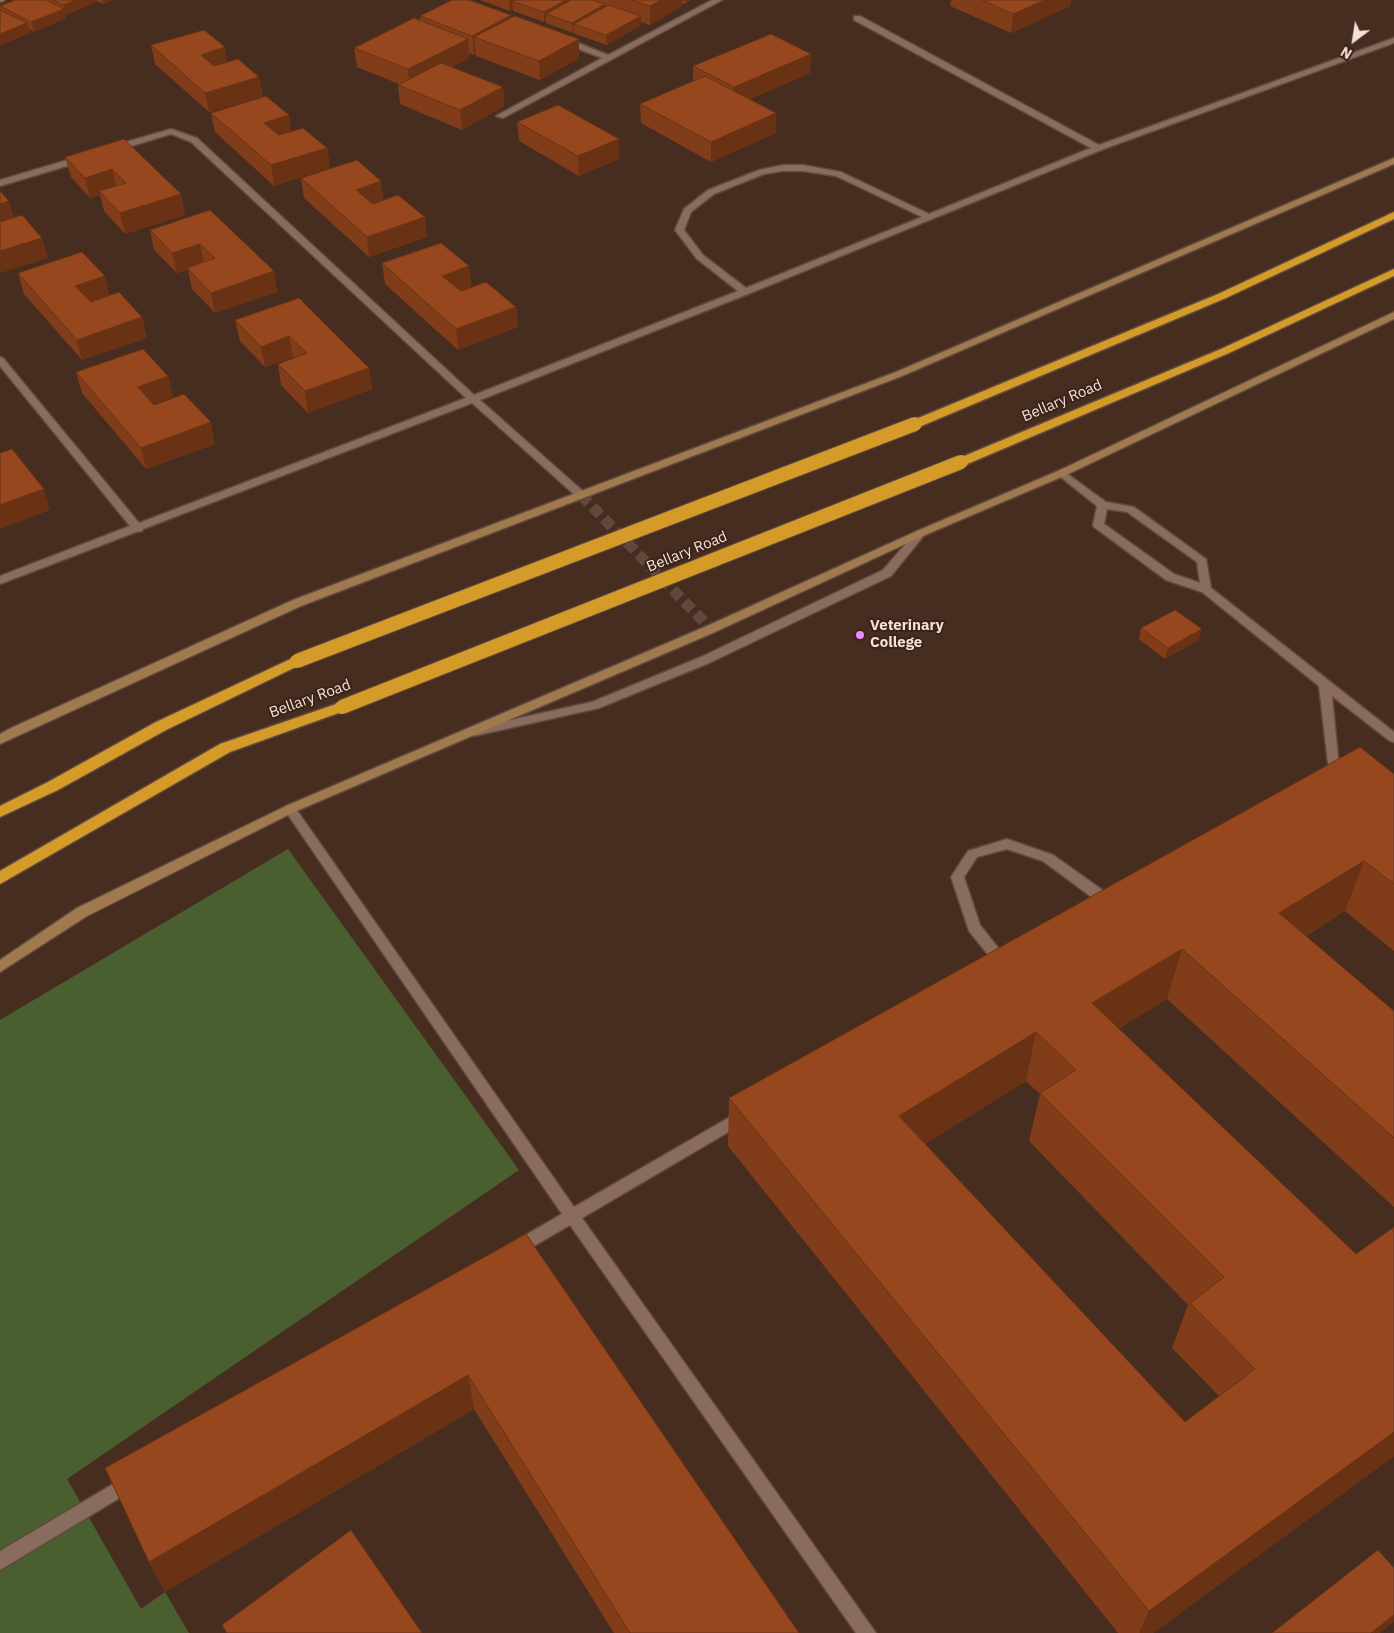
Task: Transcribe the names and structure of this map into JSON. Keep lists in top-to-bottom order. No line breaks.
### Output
{"streets":{"highway":["Bellary Road"]},"places":["Veterinary College"],"north":"bottom left"}
